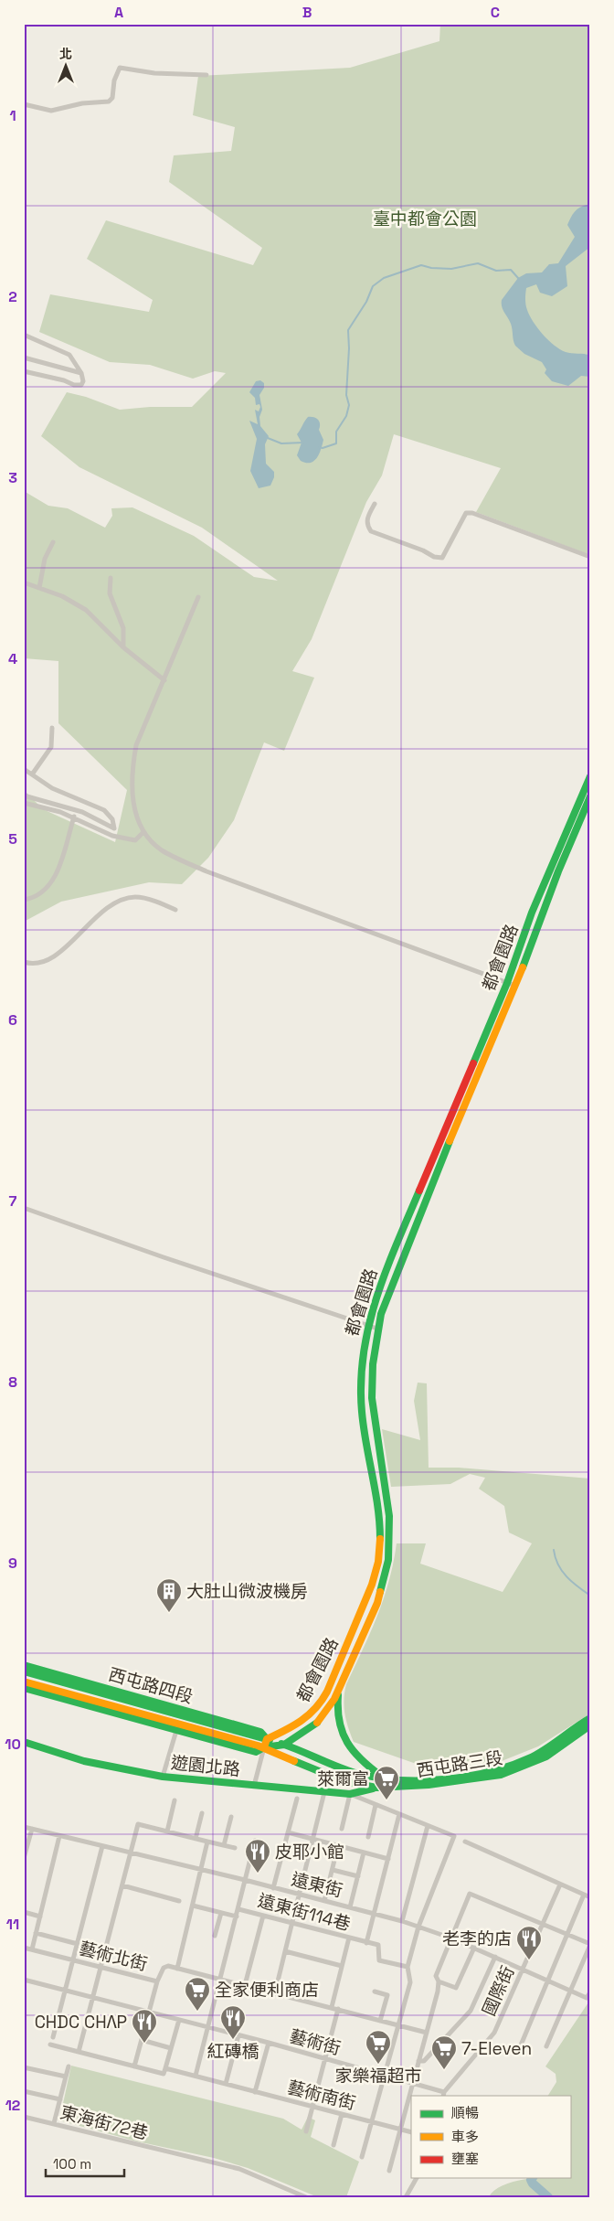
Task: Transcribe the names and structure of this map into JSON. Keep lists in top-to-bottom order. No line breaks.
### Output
{"streets":{"street":["都會園路","西屯路四段","西屯路三段","遊園北路","遠東街","遠東街114巷","藝術北街","國際街","藝術街","藝術南街","東海街72巷"]},"crossings":[["都會園路","西屯路四段"],["西屯路四段","西屯路三段"],["西屯路四段","遊園北路"],["西屯路三段","遊園北路"],["遠東街","遠東街114巷"],["遠東街","國際街"],["國際街","藝術街"]],"parks":["臺中都會公園"],"places":{"building":["大肚山微波機房"],"supermarket":["萊爾富","全家便利商店","家樂福超市","7-Eleven"],"restaurant":["皮耶小館","老李的店","紅磚橋","CHDC CHΛP"]},"legend":["順暢","車多","壅塞"],"scale_bar":"100 m","north":"top","grid":{"columns":["A","B","C"],"rows":["1","2","3","4","5","6","7","8","9","10","11","12"]}}
